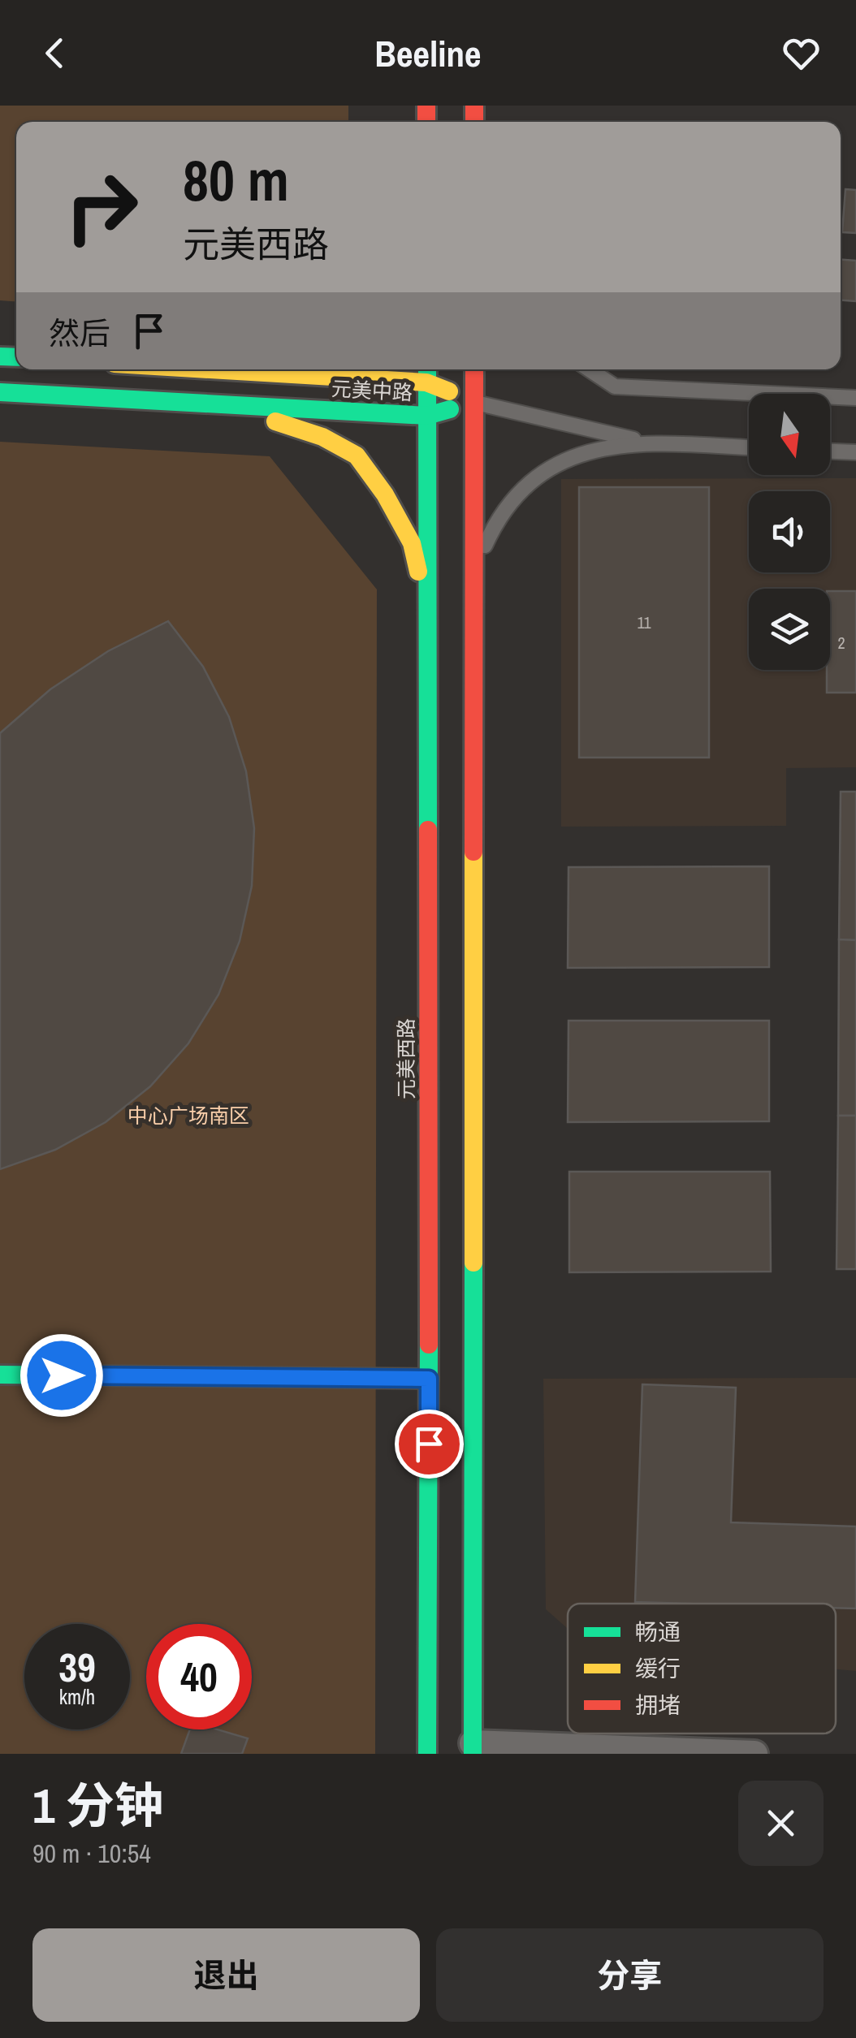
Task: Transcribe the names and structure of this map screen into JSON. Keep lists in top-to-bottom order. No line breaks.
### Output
{"streets":{"main road":["元美中路","元美西路"]},"crossings":[["元美中路","元美西路"]],"parks":["中心广场南区"],"house_numbers":["11","2"],"legend":["畅通","缓行","拥堵"],"north":"bottom","page":{"header":"Beeline","turn":["80 m","元美西路"],"then":"然后","speed":"39 km/h","limit":"40","heading":["1 分钟","90 m · 10:54"],"buttons":["退出","分享"]}}
